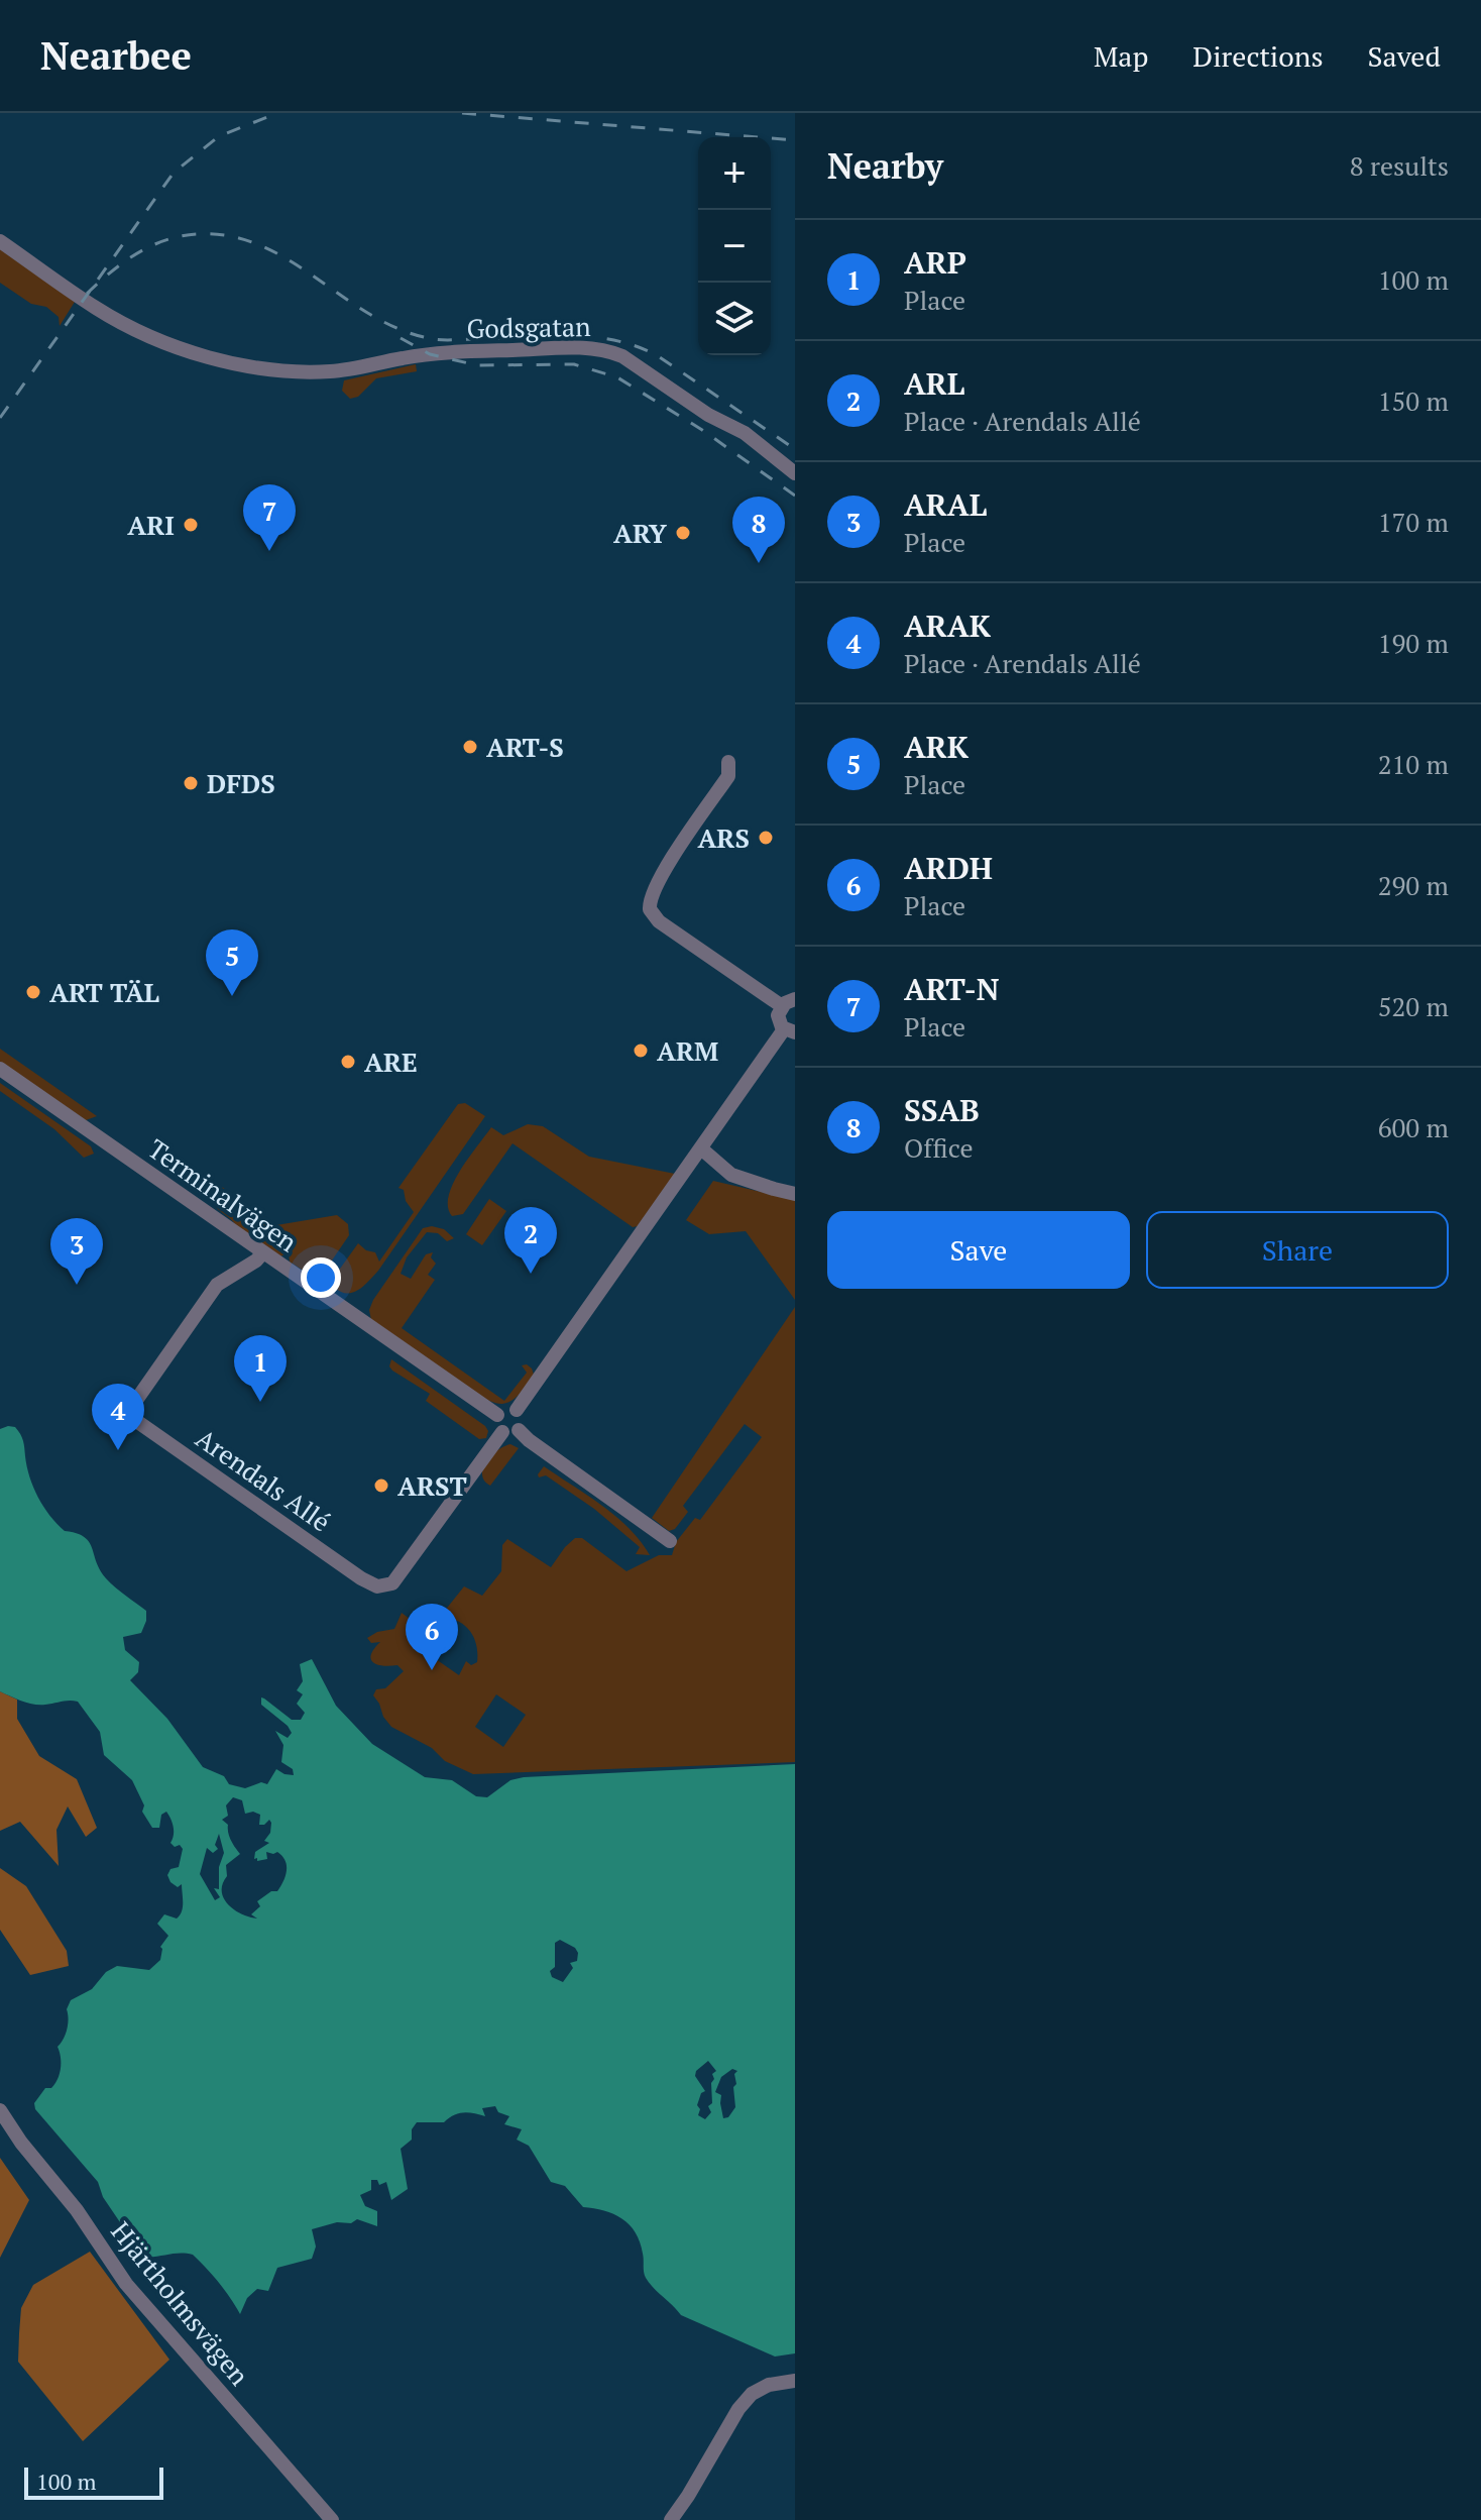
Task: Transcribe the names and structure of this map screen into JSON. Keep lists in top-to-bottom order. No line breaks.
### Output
{"streets":{"street":["Godsgatan","Terminalvägen","Arendals Allé","Hjärtholmsvägen"]},"crossings":[["Terminalvägen","Arendals Allé"]],"places":["ARI","ARY","ART-S","DFDS","ARS","ART TÄL","ARM","ARE","ARST"],"scale_bar":"100 m","page":{"header":"Nearbee","nav":["Map","Directions","Saved"],"heading":["Nearby","8 results"],"map_buttons":["+","−"],"list":[{"mark":"1","name":"ARP","note":"Place","value":"100 m"},{"mark":"2","name":"ARL","note":"Place · Arendals Allé","value":"150 m"},{"mark":"3","name":"ARAL","note":"Place","value":"170 m"},{"mark":"4","name":"ARAK","note":"Place · Arendals Allé","value":"190 m"},{"mark":"5","name":"ARK","note":"Place","value":"210 m"},{"mark":"6","name":"ARDH","note":"Place","value":"290 m"},{"mark":"7","name":"ART-N","note":"Place","value":"520 m"},{"mark":"8","name":"SSAB","note":"Office","value":"600 m"}],"pins":["7","8","5","2","3","1","4","6"],"buttons":["Save","Share"],"scale":"100 m"}}
